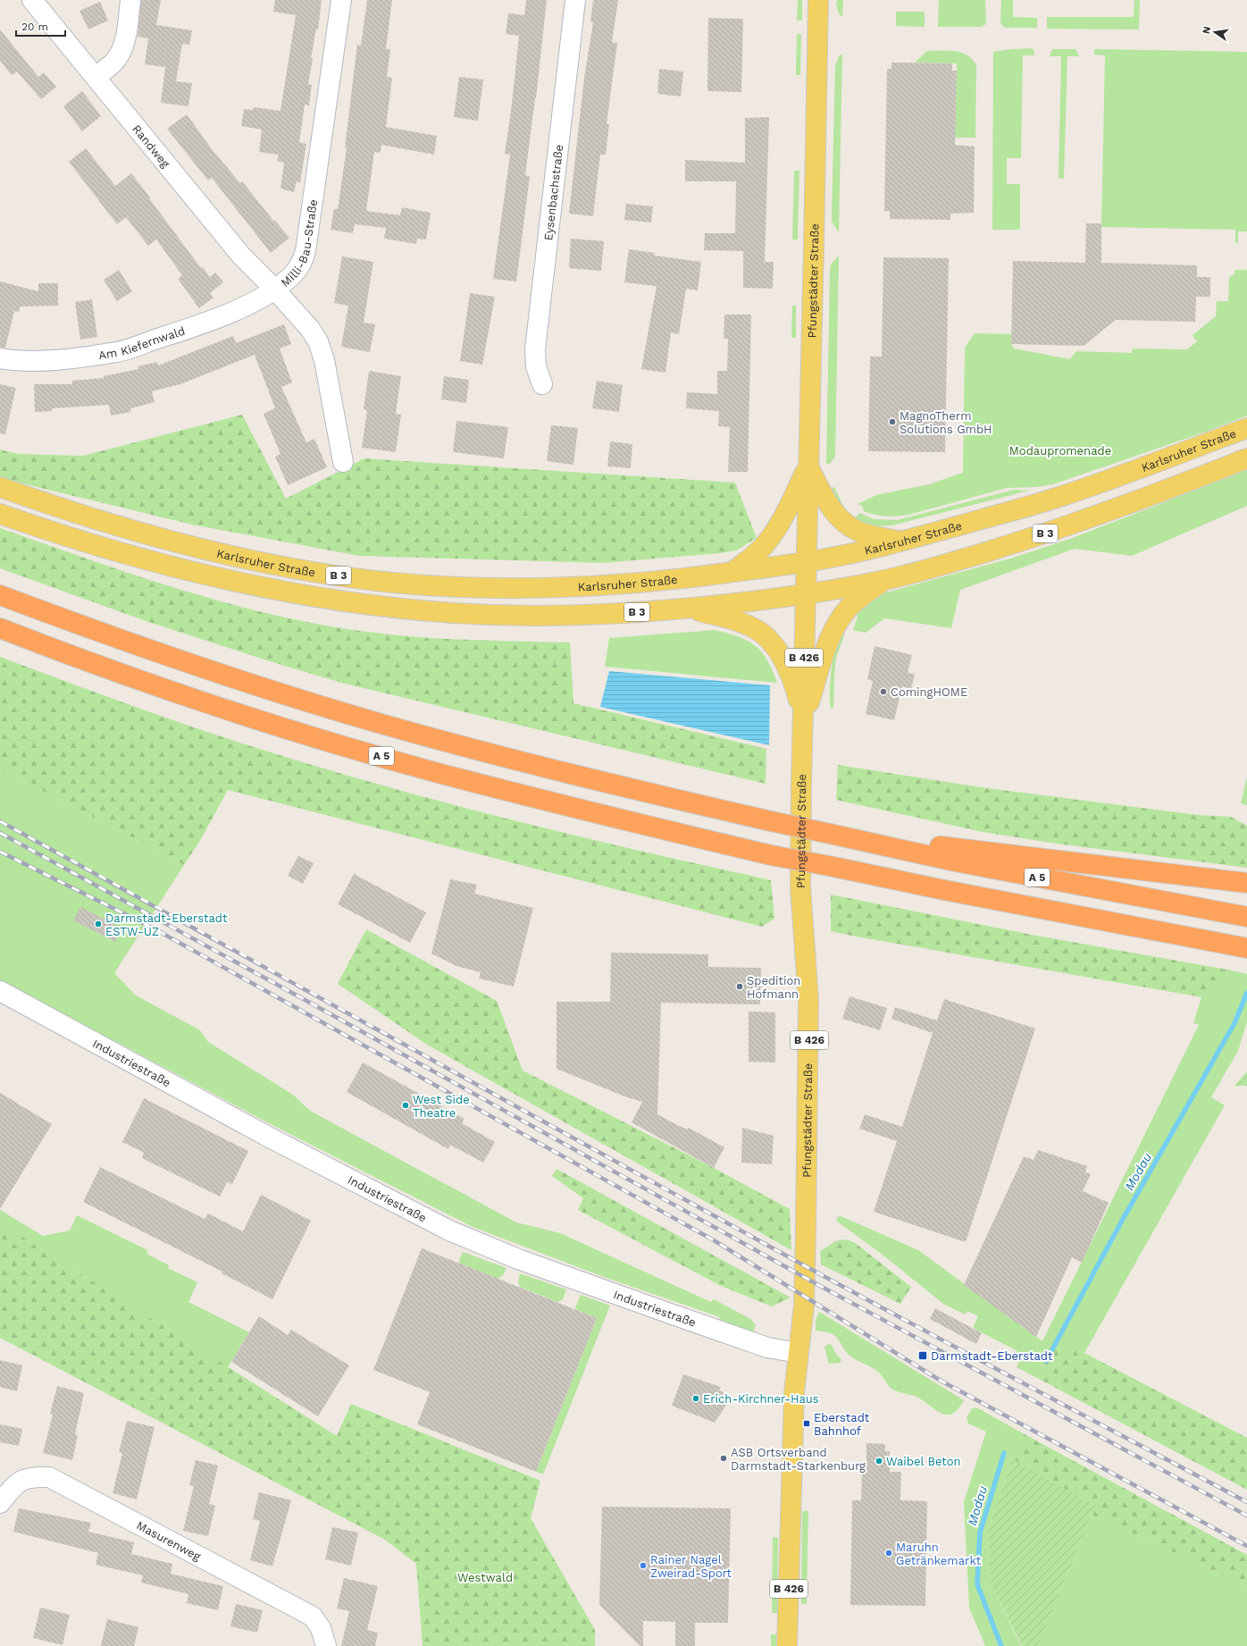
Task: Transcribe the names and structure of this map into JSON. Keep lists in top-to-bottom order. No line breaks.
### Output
{"streets":{"highway":["A 5"],"main road":["Pfungstädter Straße","Karlsruher Straße","B 3","B 426"],"street":["Randweg","Eysenbachstraße","Milli-Bau-Straße","Am Kiefernwald","Industriestraße","Masurenweg"]},"crossings":[["Randweg","Milli-Bau-Straße"],["Randweg","Am Kiefernwald"],["Milli-Bau-Straße","Am Kiefernwald"],["Pfungstädter Straße","Karlsruher Straße"],["Pfungstädter Straße","B 3"],["Pfungstädter Straße","B 426"],["Pfungstädter Straße","Industriestraße"],["Karlsruher Straße","B 426"],["B 3","B 426"]],"water":["Modau"],"parks":["Modaupromenade","Westwald"],"places":{"other":["MagnoTherm Solutions GmbH","ComingHOME","Darmstadt-Eberstadt ESTW-UZ","Spedition Hofmann","West Side Theatre","Erich-Kirchner-Haus","ASB Ortsverband Darmstadt-Starkenburg","Waibel Beton","Maruhn Getränkemarkt","Rainer Nagel Zweirad-Sport"],"transit":["Darmstadt-Eberstadt","Eberstadt Bahnhof"]},"scale_bar":"20 m","north":"left"}
